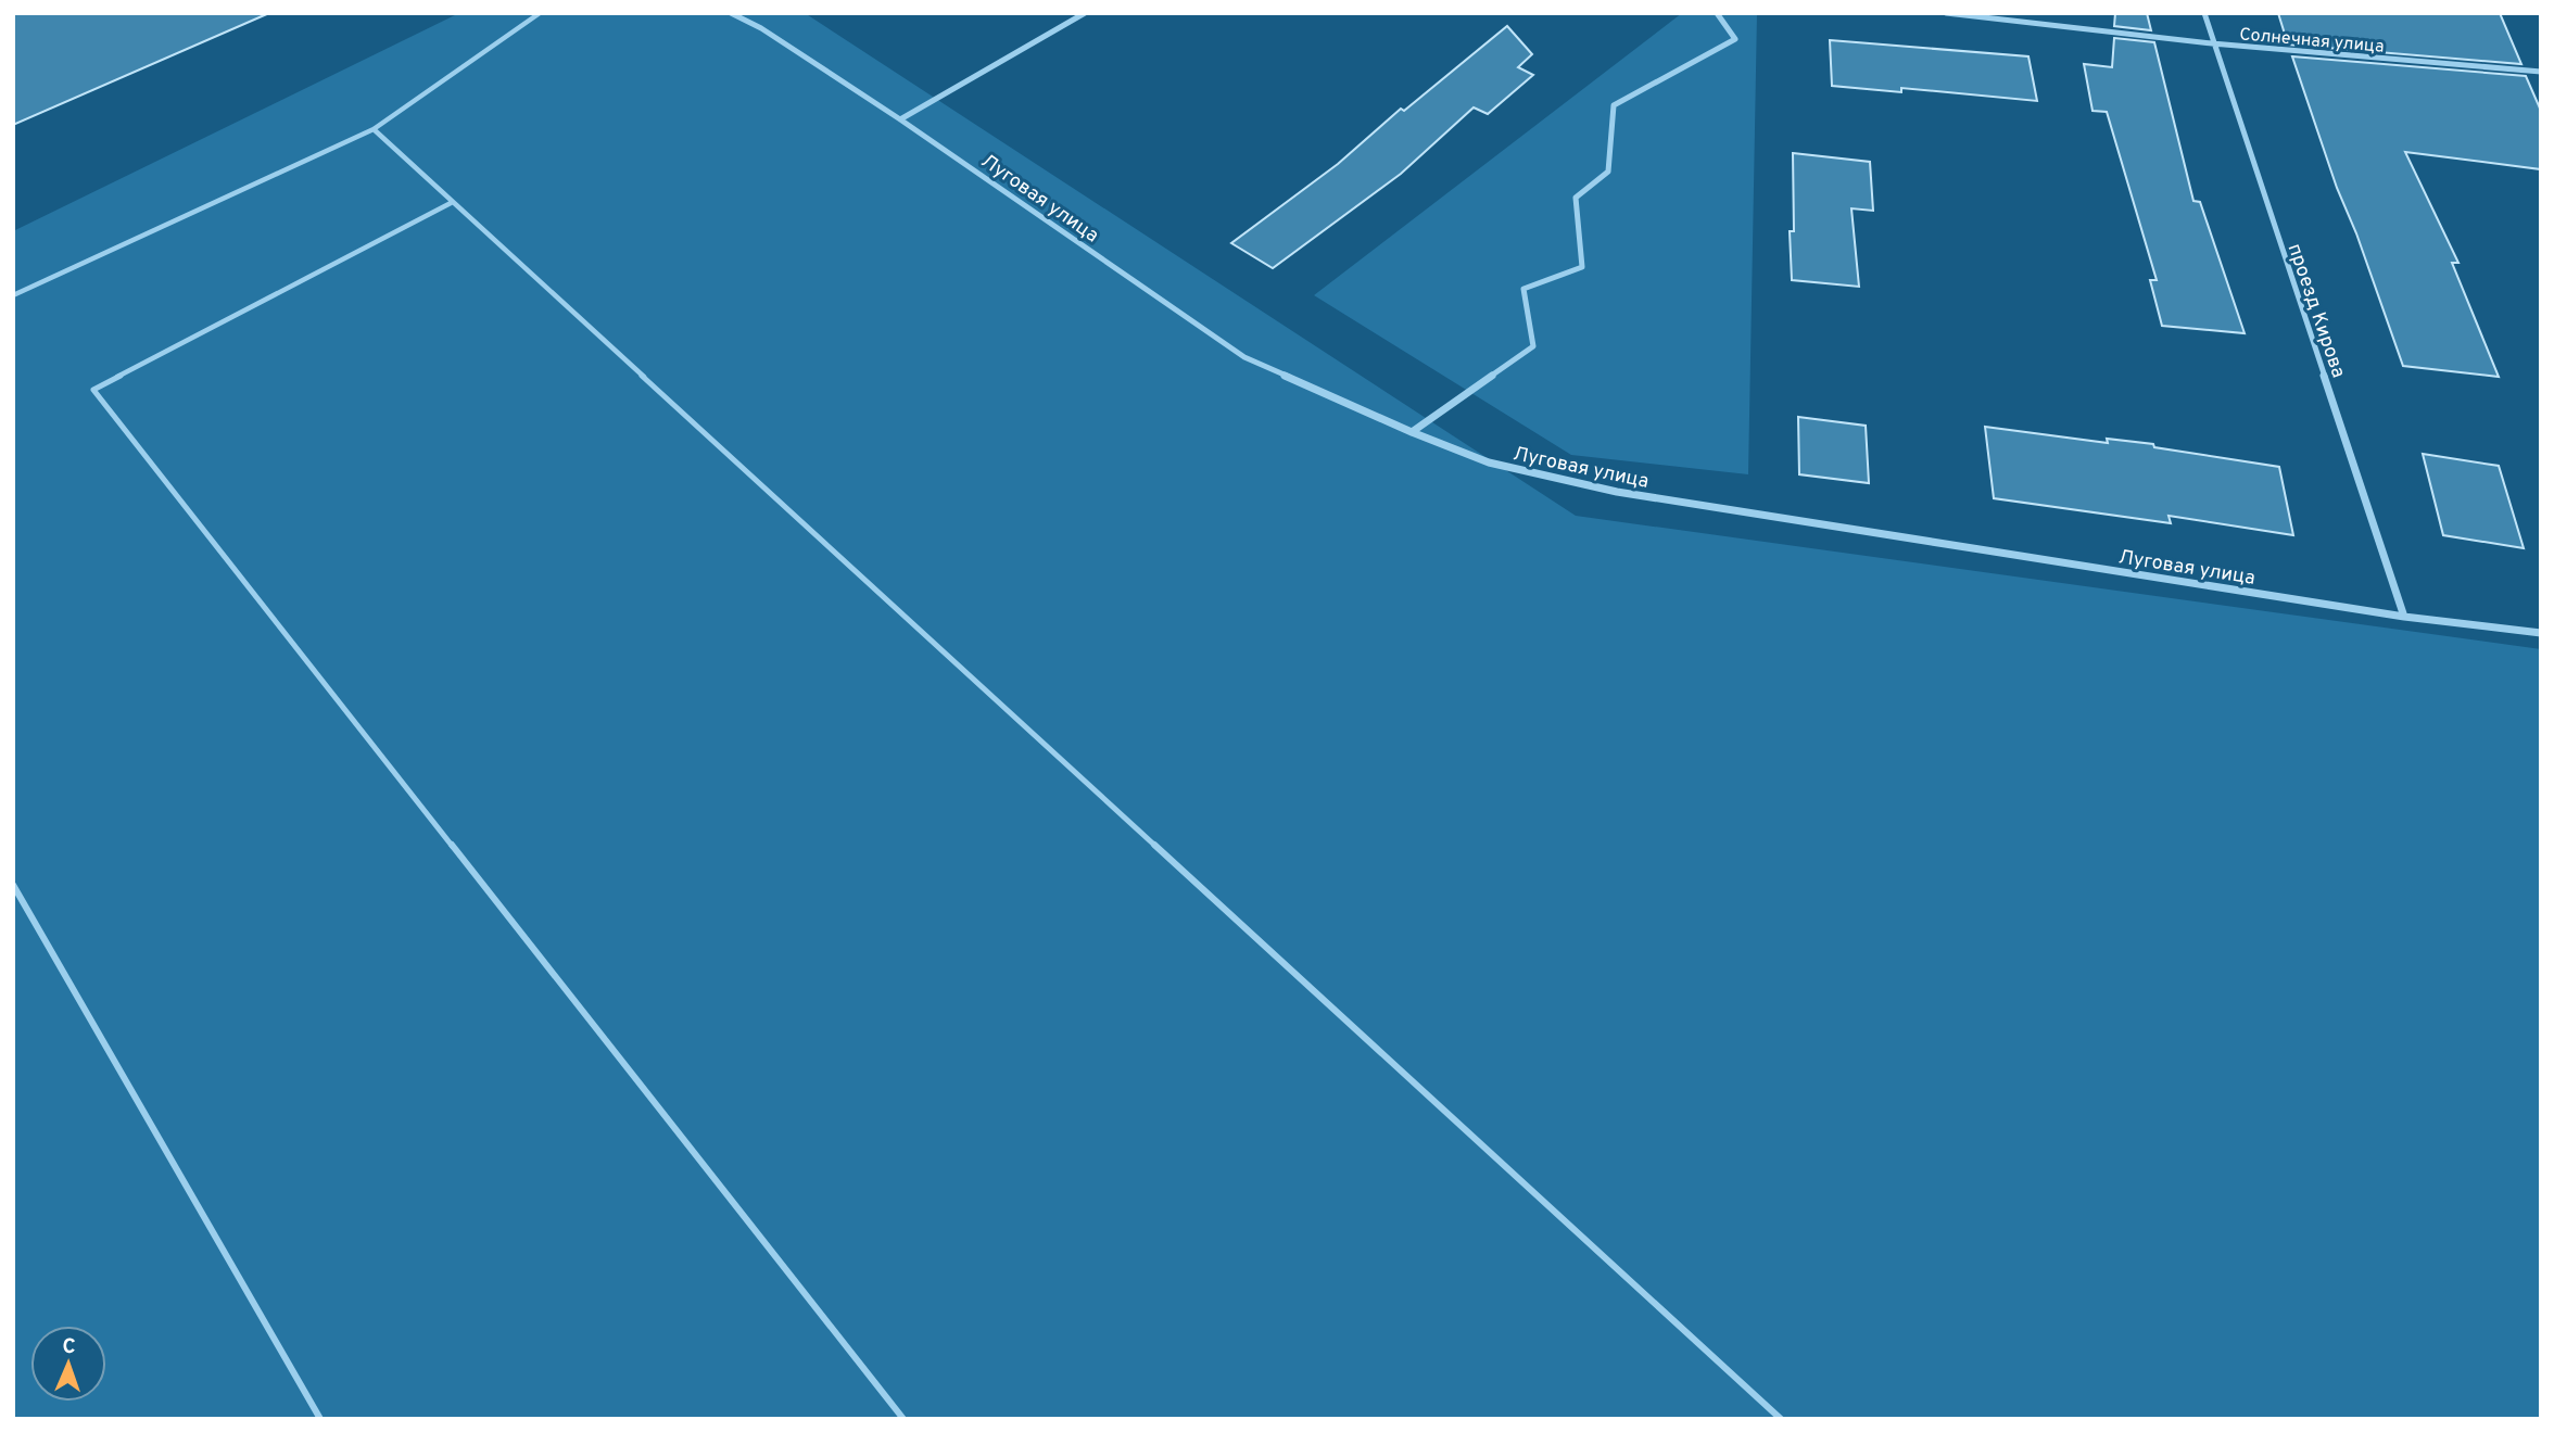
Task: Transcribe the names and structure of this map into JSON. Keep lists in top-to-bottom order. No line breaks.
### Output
{"streets":{"street":["Солнечная улица","Луговая улица","проезд Кирова"]},"crossings":[["Солнечная улица","проезд Кирова"],["Луговая улица","проезд Кирова"]],"north":"top"}
